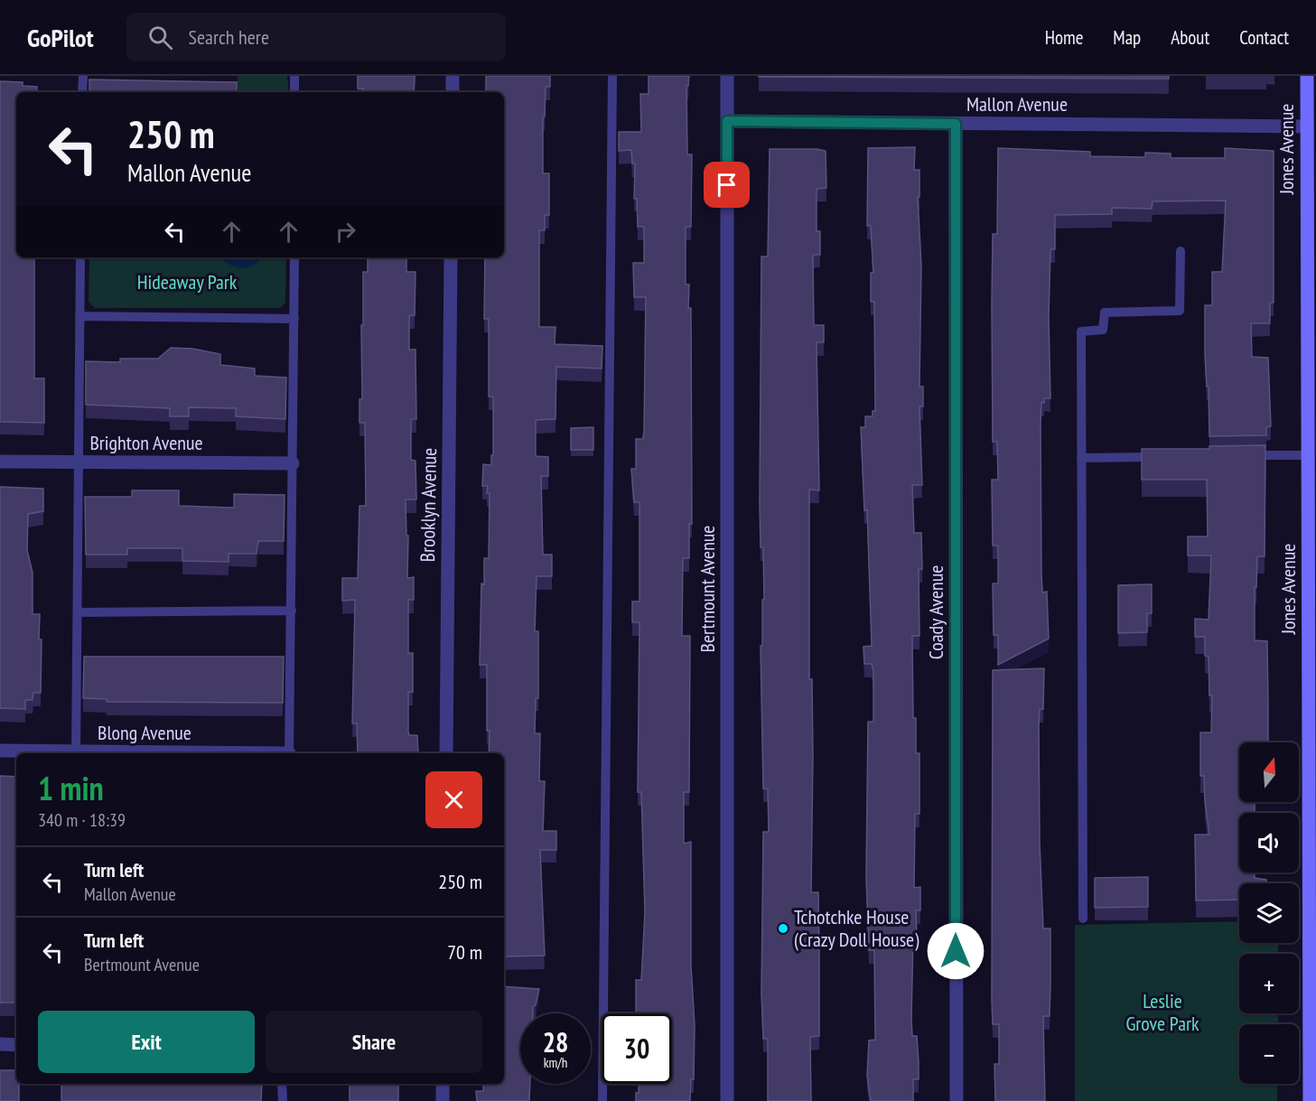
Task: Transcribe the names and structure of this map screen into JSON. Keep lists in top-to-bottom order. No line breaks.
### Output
{"streets":{"street":["Mallon Avenue","Jones Avenue","Brighton Avenue","Brooklyn Avenue","Bertmount Avenue","Coady Avenue","Blong Avenue"]},"crossings":[["Mallon Avenue","Jones Avenue"],["Mallon Avenue","Bertmount Avenue"],["Mallon Avenue","Coady Avenue"]],"parks":["Hideaway Park","Leslie Grove Park"],"places":["Tchotchke House (Crazy Doll House)"],"north":"top","page":{"header":"GoPilot","search":"Search here","nav":["Home","Map","About","Contact"],"turn":["250 m","Mallon Avenue"],"map_buttons":["+","−"],"heading":["1 min","340 m · 18:39"],"list":[{"name":"Turn left","note":"Mallon Avenue","value":"250 m"},{"name":"Turn left","note":"Bertmount Avenue","value":"70 m"}],"buttons":["Exit","Share"],"speed":"28 km/h","limit":"30"}}
